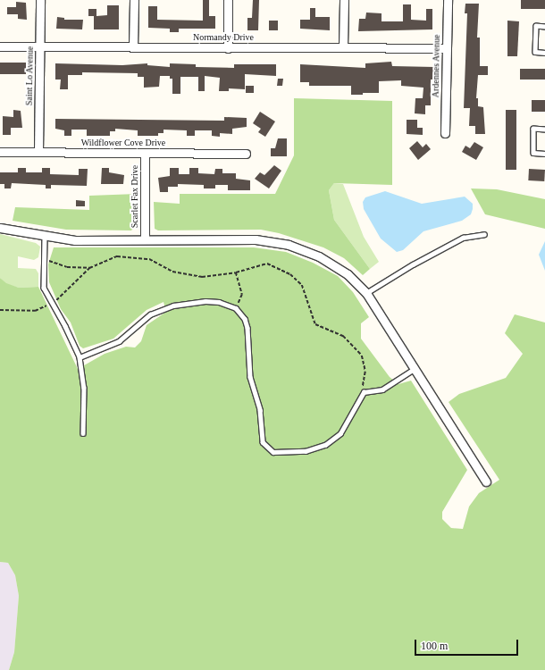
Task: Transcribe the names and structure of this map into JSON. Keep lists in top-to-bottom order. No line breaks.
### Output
{"streets":{"street":["Normandy Drive","Ardennes Avenue","Saint Lo Avenue","Wildflower Cove Drive","Scarlet Fax Drive"]},"crossings":[["Normandy Drive","Ardennes Avenue"],["Normandy Drive","Saint Lo Avenue"],["Saint Lo Avenue","Wildflower Cove Drive"],["Wildflower Cove Drive","Scarlet Fax Drive"]],"scale_bar":"100 m"}
